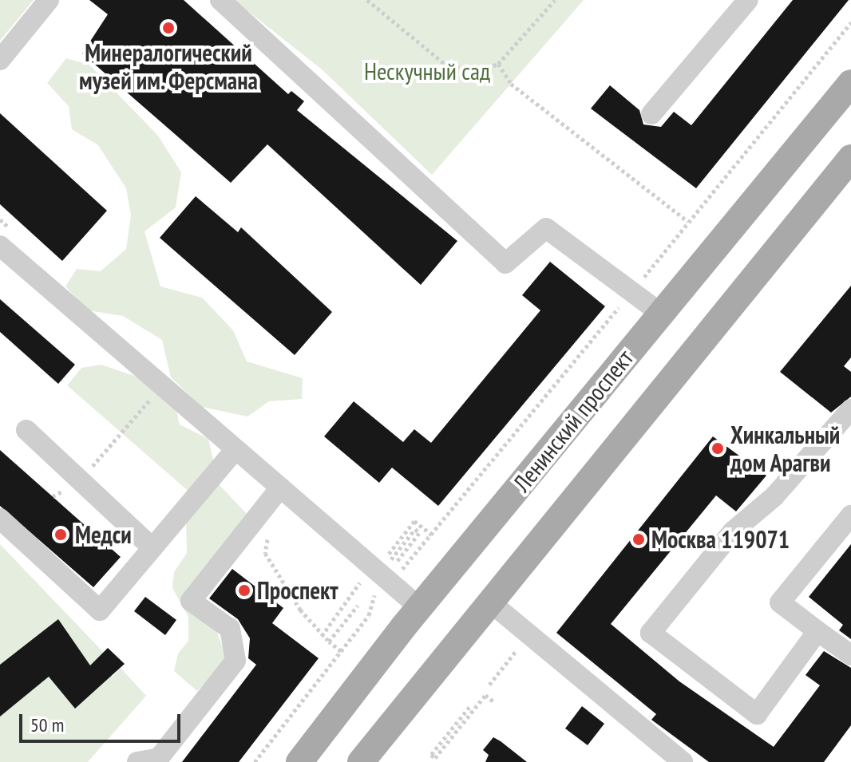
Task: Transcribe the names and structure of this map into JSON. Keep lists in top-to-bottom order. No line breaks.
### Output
{"streets":{"main road":["Ленинский проспект"]},"parks":["Нескучный сад"],"places":["Минералогический музей им. Ферсмана","Хинкальный дом Арагви","Медси","Москва 119071","Проспект"],"scale_bar":"50 m"}
